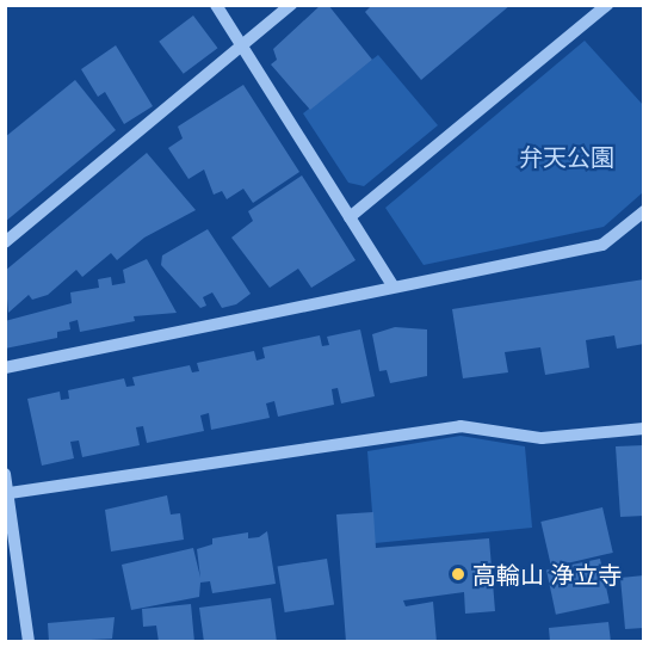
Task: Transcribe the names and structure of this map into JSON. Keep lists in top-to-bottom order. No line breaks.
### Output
{"parks":["弁天公園"],"places":["高輪山 浄立寺"]}
